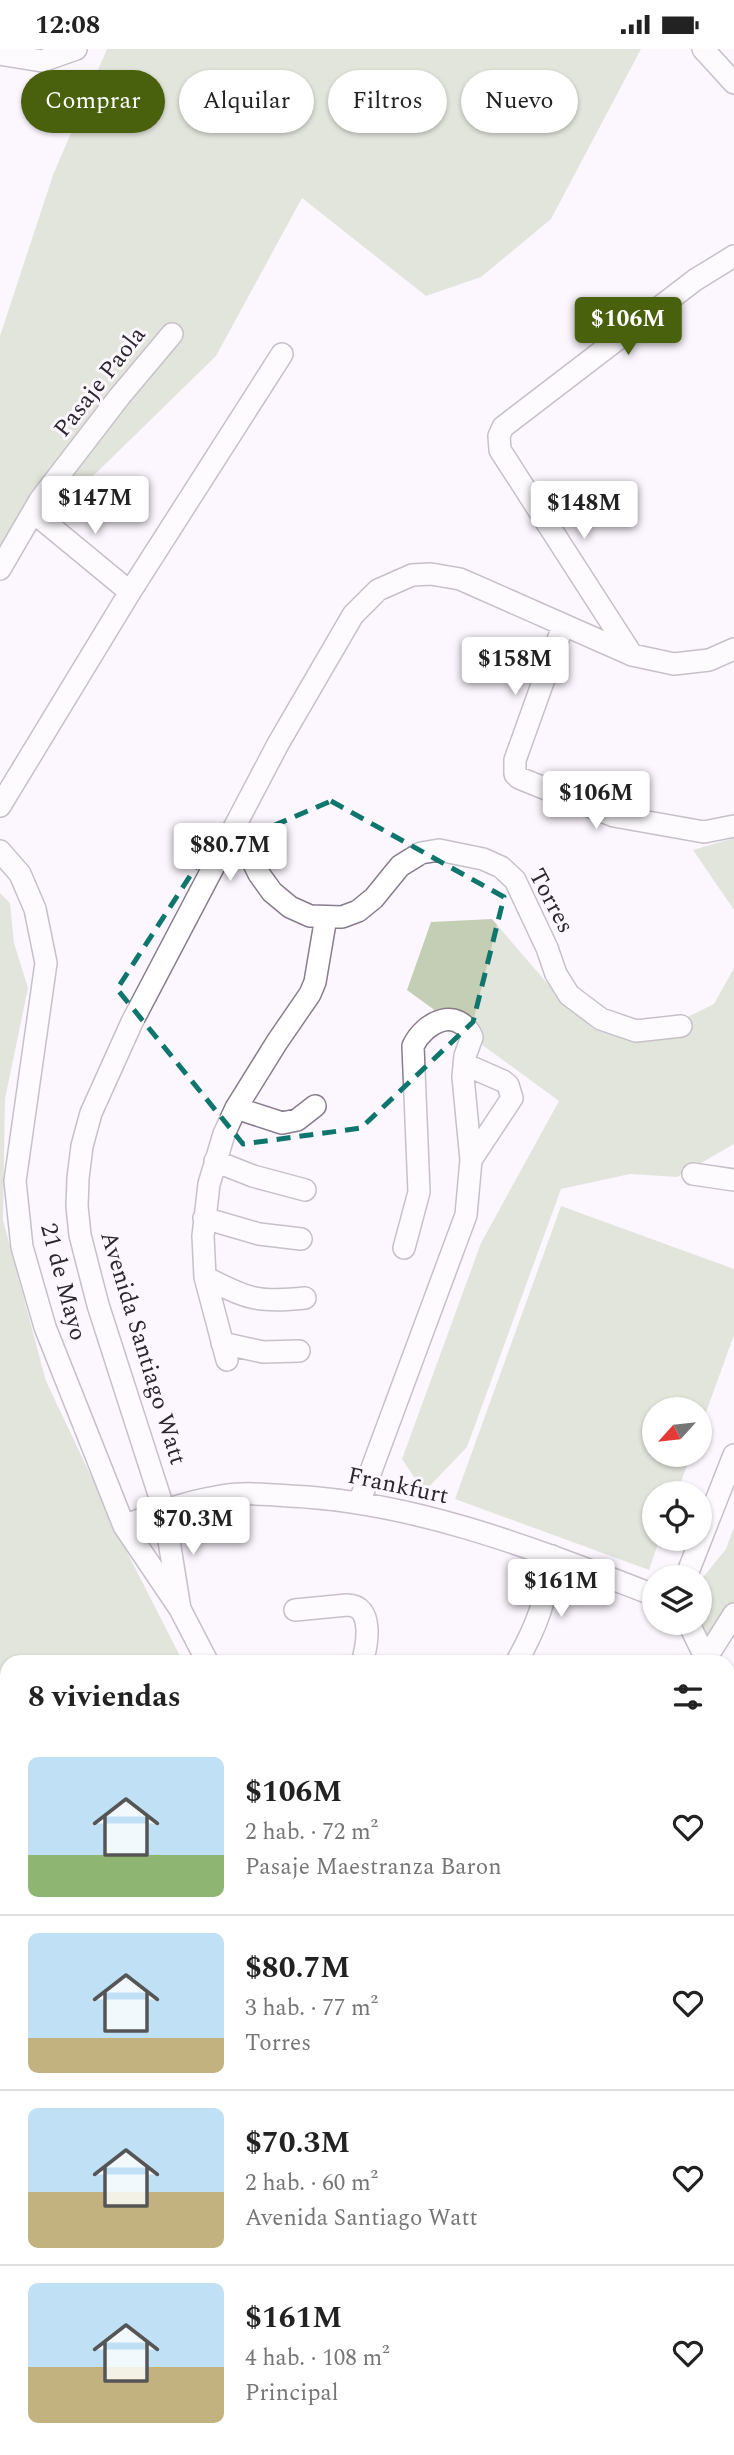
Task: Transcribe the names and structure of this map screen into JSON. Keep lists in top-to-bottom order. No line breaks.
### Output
{"streets":{"street":["Pasaje Paola","Torres","21 de Mayo","Avenida Santiago Watt","Frankfurt"]},"crossings":[["Torres","Avenida Santiago Watt"],["21 de Mayo","Avenida Santiago Watt"],["21 de Mayo","Frankfurt"],["Avenida Santiago Watt","Frankfurt"]],"north":"bottom left","page":{"status":"12:08","chip":["Comprar","Alquilar","Filtros","Nuevo"],"price":["$106M","$147M","$148M","$158M","$106M","$80.7M","$70.3M","$161M"],"heading":"8 viviendas","list":[{"name":"$106M","note":"2 hab. · 72 m² · Pasaje Maestranza Baron"},{"name":"$80.7M","note":"3 hab. · 77 m² · Torres"},{"name":"$70.3M","note":"2 hab. · 60 m² · Avenida Santiago Watt"},{"name":"$161M","note":"4 hab. · 108 m² · Principal"}]}}
